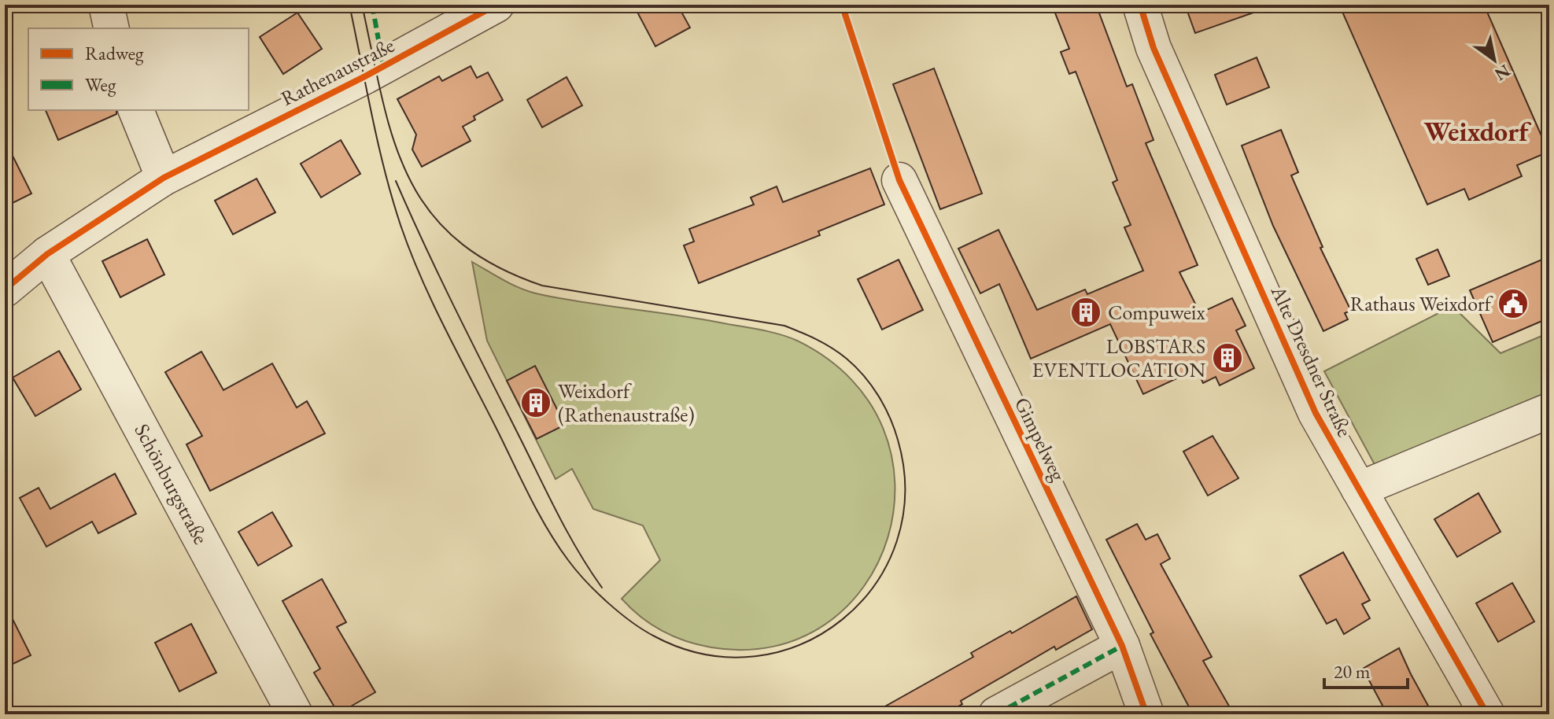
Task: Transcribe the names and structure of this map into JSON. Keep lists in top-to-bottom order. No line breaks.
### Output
{"streets":{"street":["Rathenaustraße","Alte Dresdner Straße","Gimpelweg","Schönburgstraße"]},"crossings":[["Rathenaustraße","Schönburgstraße"]],"districts":["Weixdorf"],"places":{"public building":["Rathaus Weixdorf"],"building":["Compuweix","LOBSTARS EVENTLOCATION","Weixdorf (Rathenaustraße)"]},"legend":["Radweg","Weg"],"scale_bar":"20 m","north":"bottom right"}
